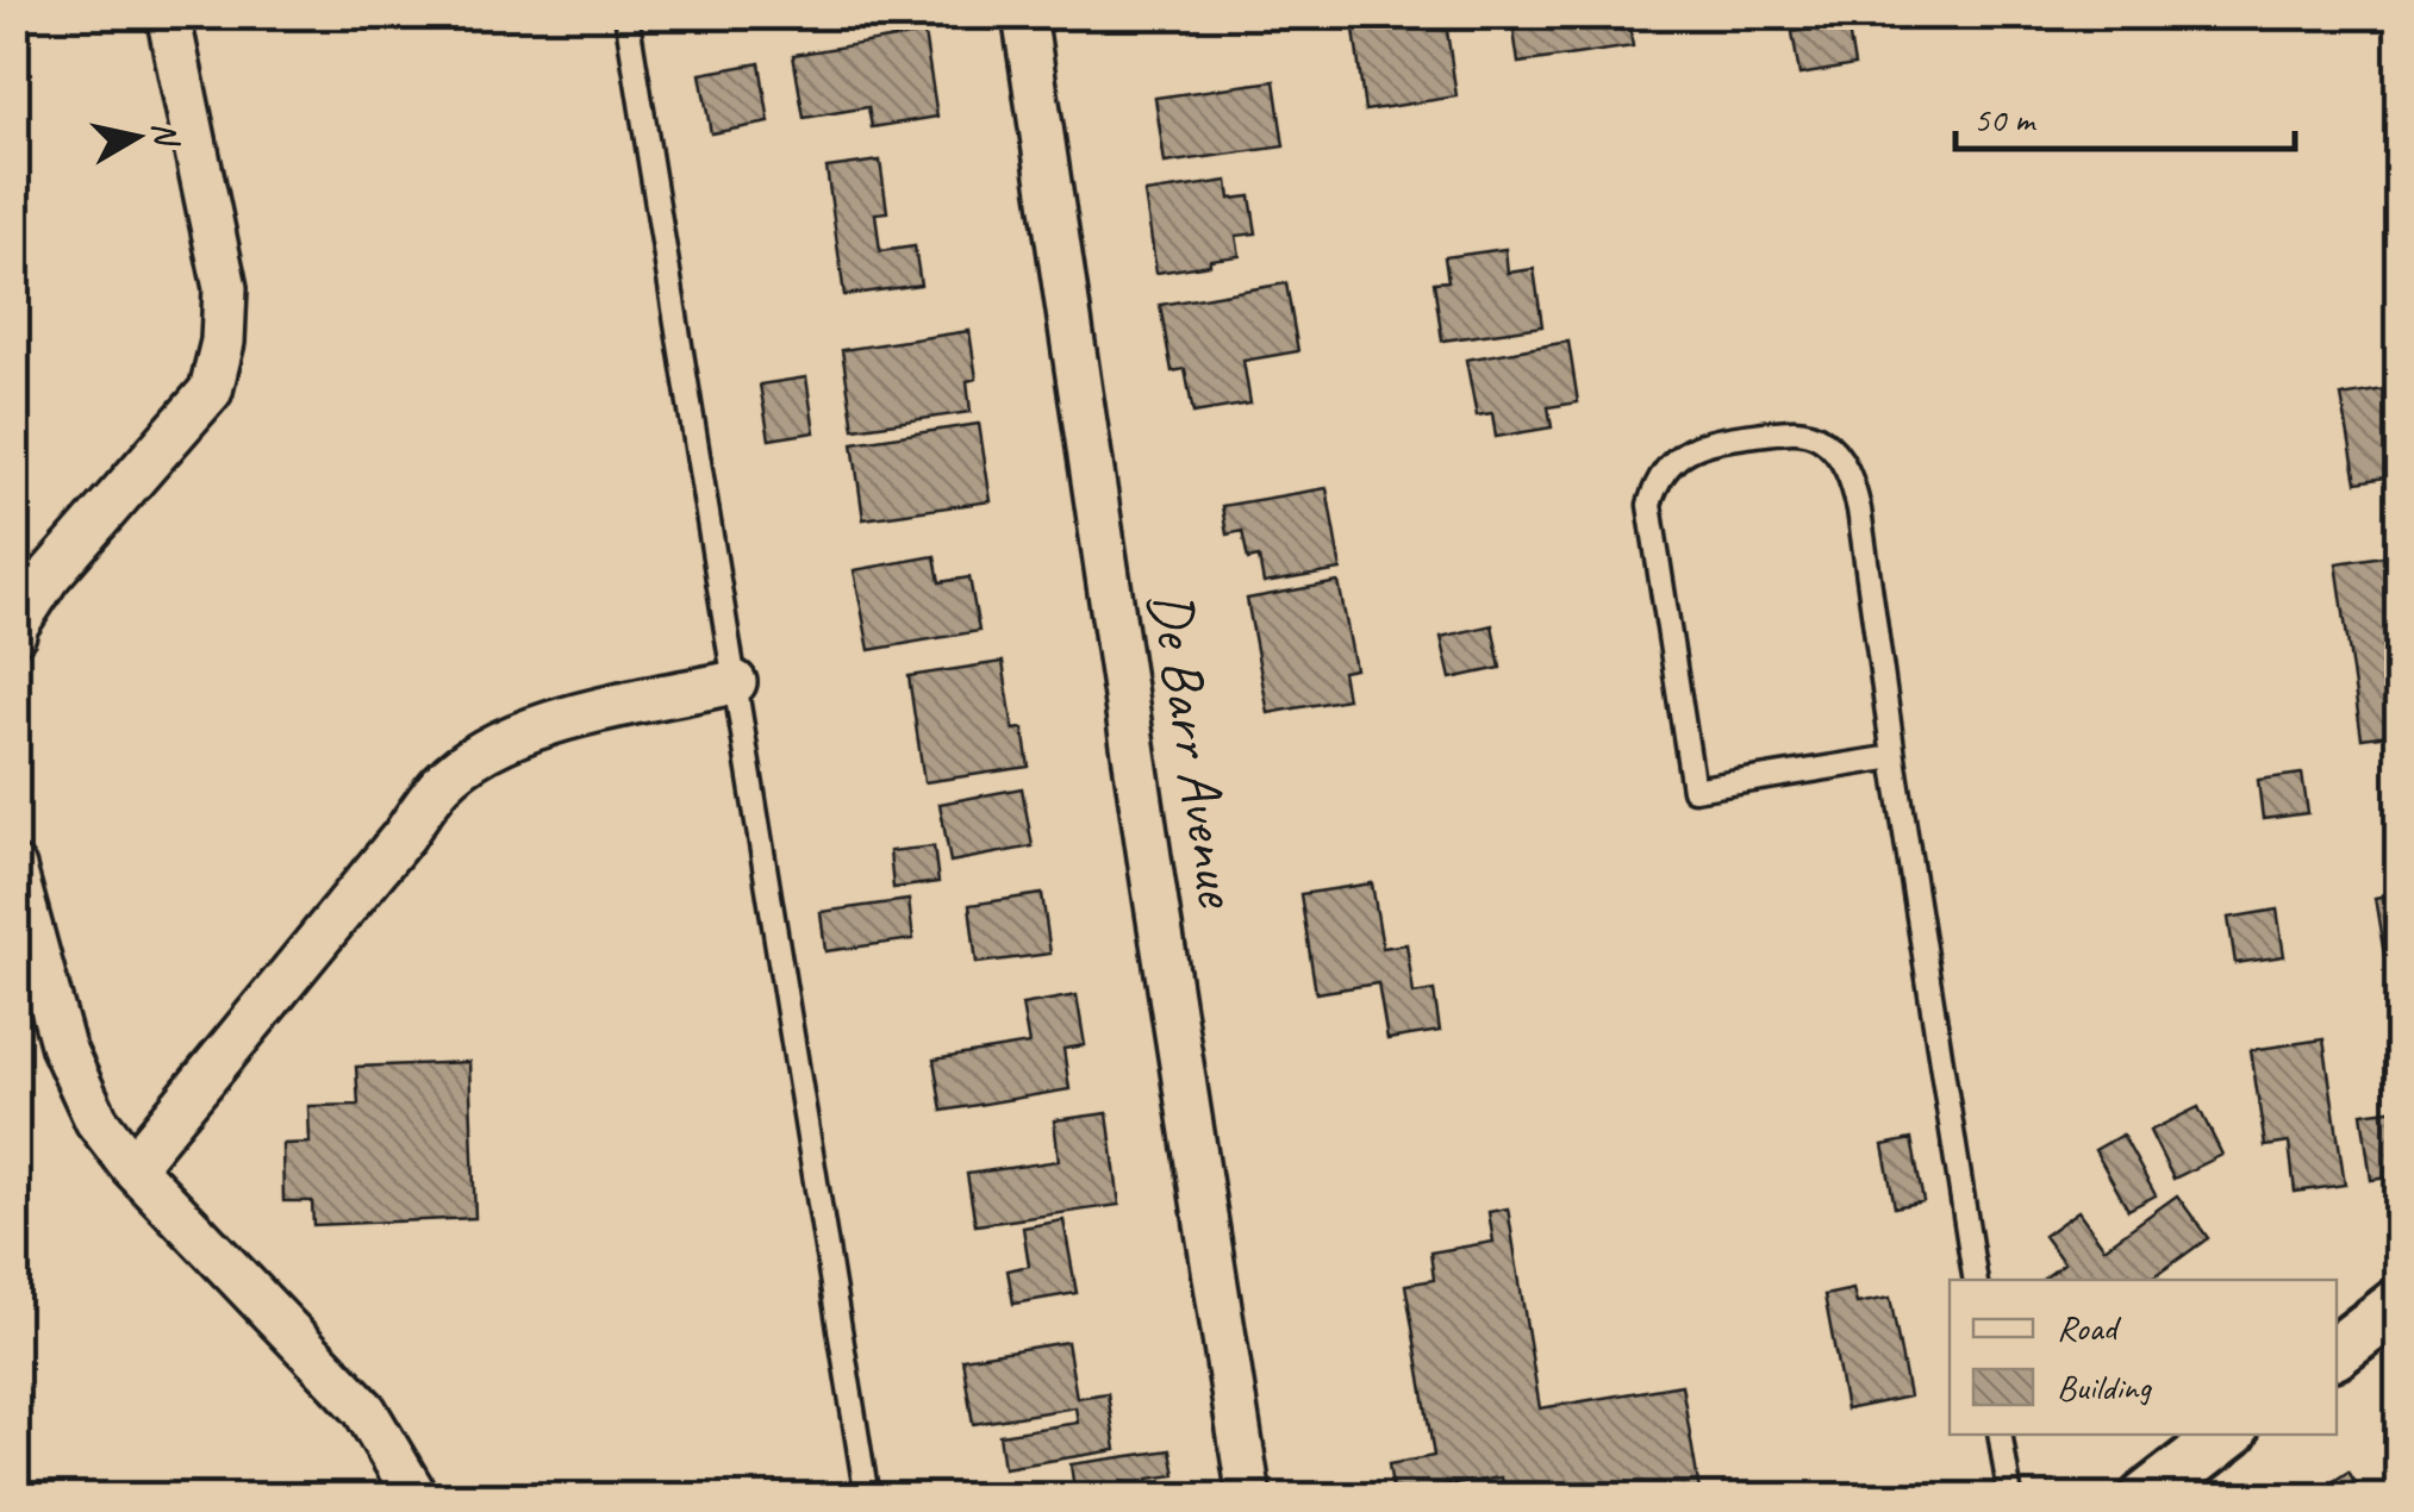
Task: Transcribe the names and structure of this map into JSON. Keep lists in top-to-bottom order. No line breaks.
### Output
{"streets":{"street":["De Barr Avenue"]},"legend":["Road","Building"],"scale_bar":"50 m","north":"right"}
